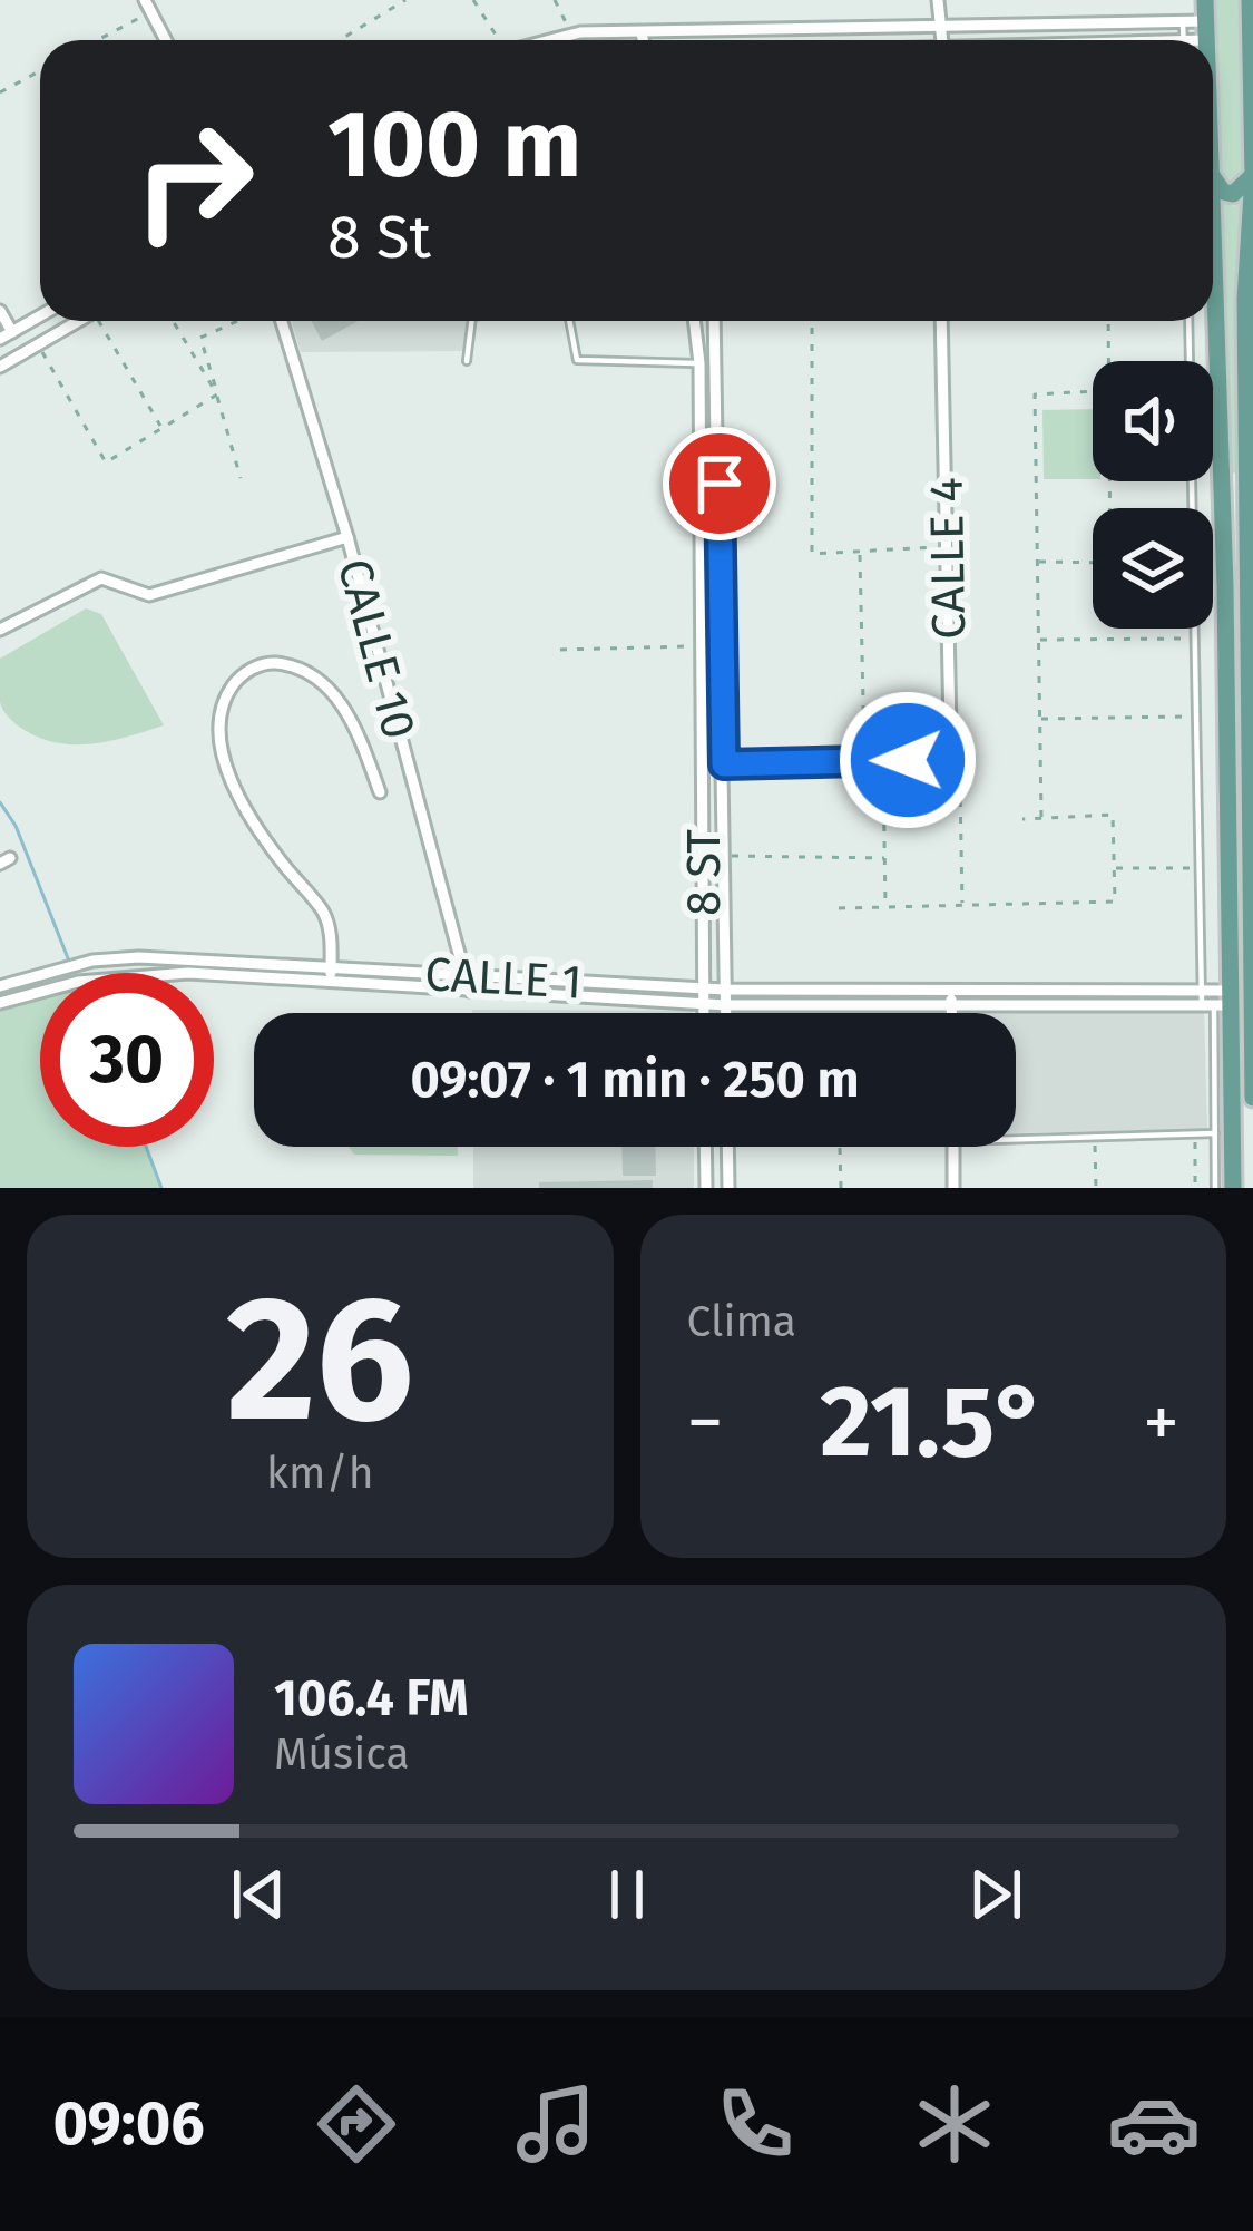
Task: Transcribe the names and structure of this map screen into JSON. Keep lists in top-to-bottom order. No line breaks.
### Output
{"streets":{"street":["CALLE 4","CALLE 10","8 ST","CALLE 1"]},"crossings":[["CALLE 4","8 ST"],["CALLE 10","CALLE 1"],["8 ST","CALLE 1"]],"page":{"turn":["100 m","8 St"],"limit":"30","trip":"09:07 · 1 min · 250 m","tile":[["26","km/h"],"Clima"],"heat":["−","21.5°","+"],"song":["106.4 FM","Música"],"tabs":"09:06"}}
